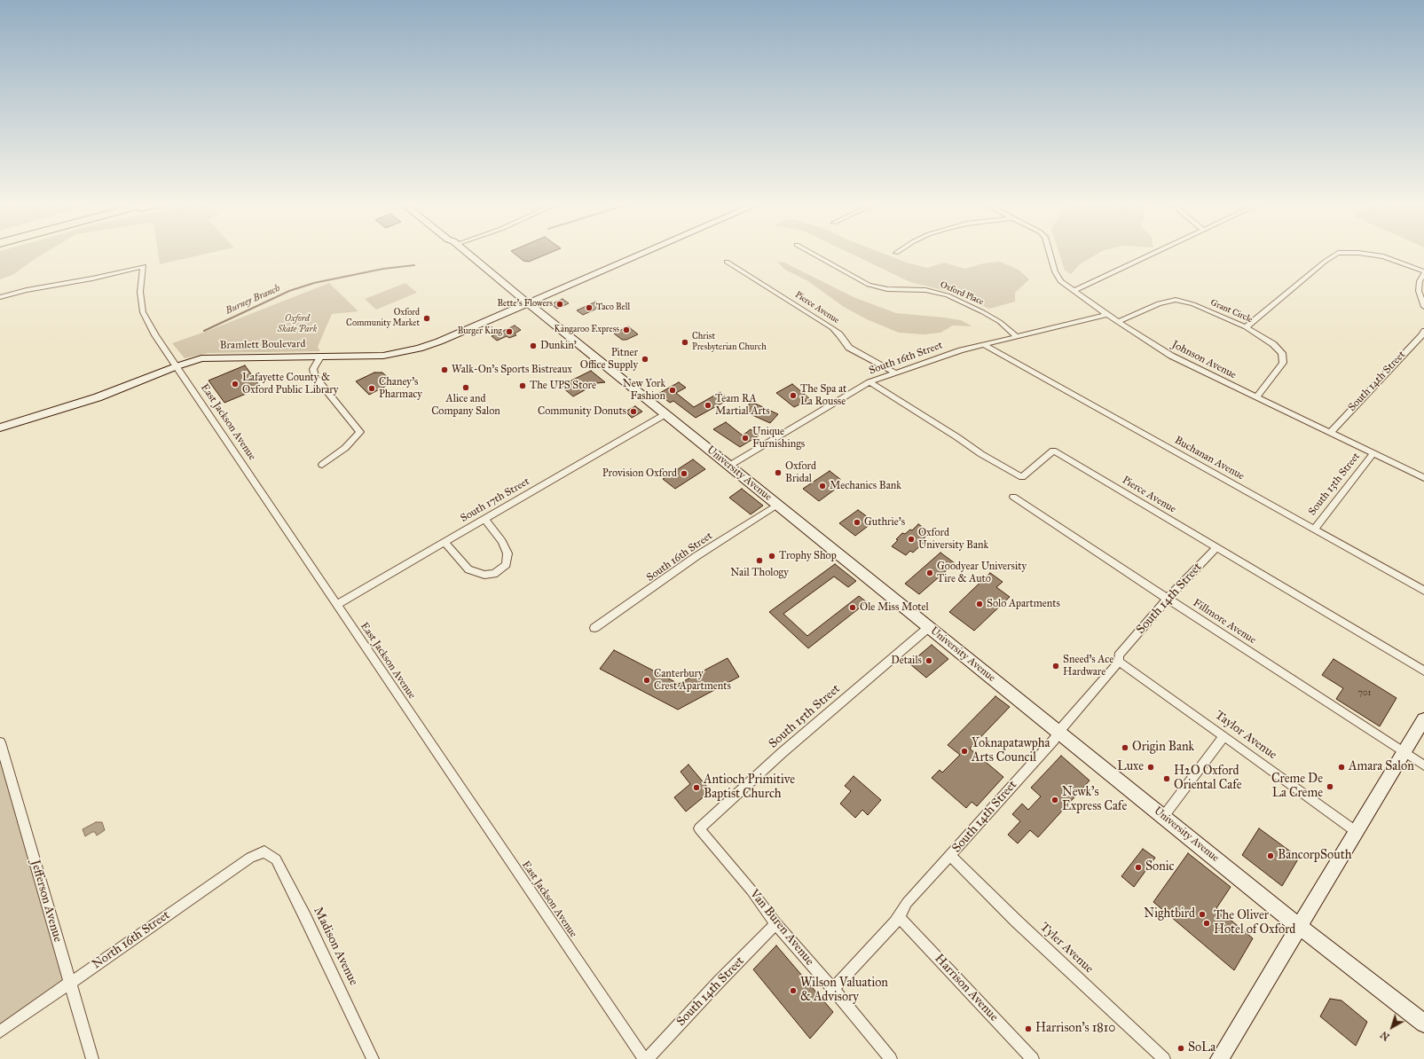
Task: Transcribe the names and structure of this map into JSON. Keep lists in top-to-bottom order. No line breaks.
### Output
{"streets":{"main road":["Bramlett Boulevard","University Avenue"],"street":["Oxford Place","Pierce Avenue","Grant Circle","South 16th Street","Johnson Avenue","South 14th Street","East Jackson Avenue","Buchanan Avenue","South 13th Street","South 17th Street","Fillmore Avenue","South 15th Street","Taylor Avenue","Jefferson Avenue","Van Buren Avenue","North 16th Street","Madison Avenue","Tyler Avenue","Harrison Avenue"]},"crossings":[["Oxford Place","South 16th Street"],["Pierce Avenue","South 16th Street"],["Pierce Avenue","South 14th Street"],["Grant Circle","Johnson Avenue"],["Bramlett Boulevard","East Jackson Avenue"],["Bramlett Boulevard","University Avenue"],["South 16th Street","Johnson Avenue"],["South 16th Street","Buchanan Avenue"],["South 16th Street","University Avenue"],["Johnson Avenue","South 14th Street"],["Johnson Avenue","South 13th Street"],["South 14th Street","University Avenue"],["South 14th Street","Fillmore Avenue"],["South 14th Street","Taylor Avenue"],["South 14th Street","Van Buren Avenue"],["South 14th Street","Tyler Avenue"],["South 14th Street","Harrison Avenue"],["East Jackson Avenue","South 17th Street"],["Buchanan Avenue","South 13th Street"],["University Avenue","South 17th Street"],["University Avenue","South 15th Street"],["South 15th Street","Van Buren Avenue"],["Jefferson Avenue","North 16th Street"],["North 16th Street","Madison Avenue"]],"water":["Burney Branch"],"parks":["Oxford Skate Park"],"places":["Bette's Flowers","Taco Bell","Oxford Community Market","Kangaroo Express","Burger King","Christ Presbyterian Church","Dunkin'","Pitner Office Supply","Walk-On's Sports Bistreaux","Lafayette County & Oxford Public Library","The UPS Store","Alice and Company Salon","Chaney's Pharmacy","New York Fashion","The Spa at La Rousse","Team RA Martial Arts","Community Donuts","Unique Furnishings","Oxford Bridal","Provision Oxford","Mechanics Bank","Guthrie's","Oxford University Bank","Trophy Shop","Nail Thology","Goodyear University Tire & Auto","Solo Apartments","Ole Miss Motel","Details","Sneed's Ace Hardware","Canterbury Crest Apartments","Origin Bank","Yoknapatawpha Arts Council","Luxe","Amara Salon","H2O Oxford Oriental Cafe","Creme De La Creme","Antioch Primitive Baptist Church","Newk's Express Cafe","BancorpSouth","Sonic","Nightbird","The Oliver Hotel of Oxford","Wilson Valuation & Advisory","Harrison's 1810","SoLa"],"house_numbers":["701"],"north":"bottom left"}
